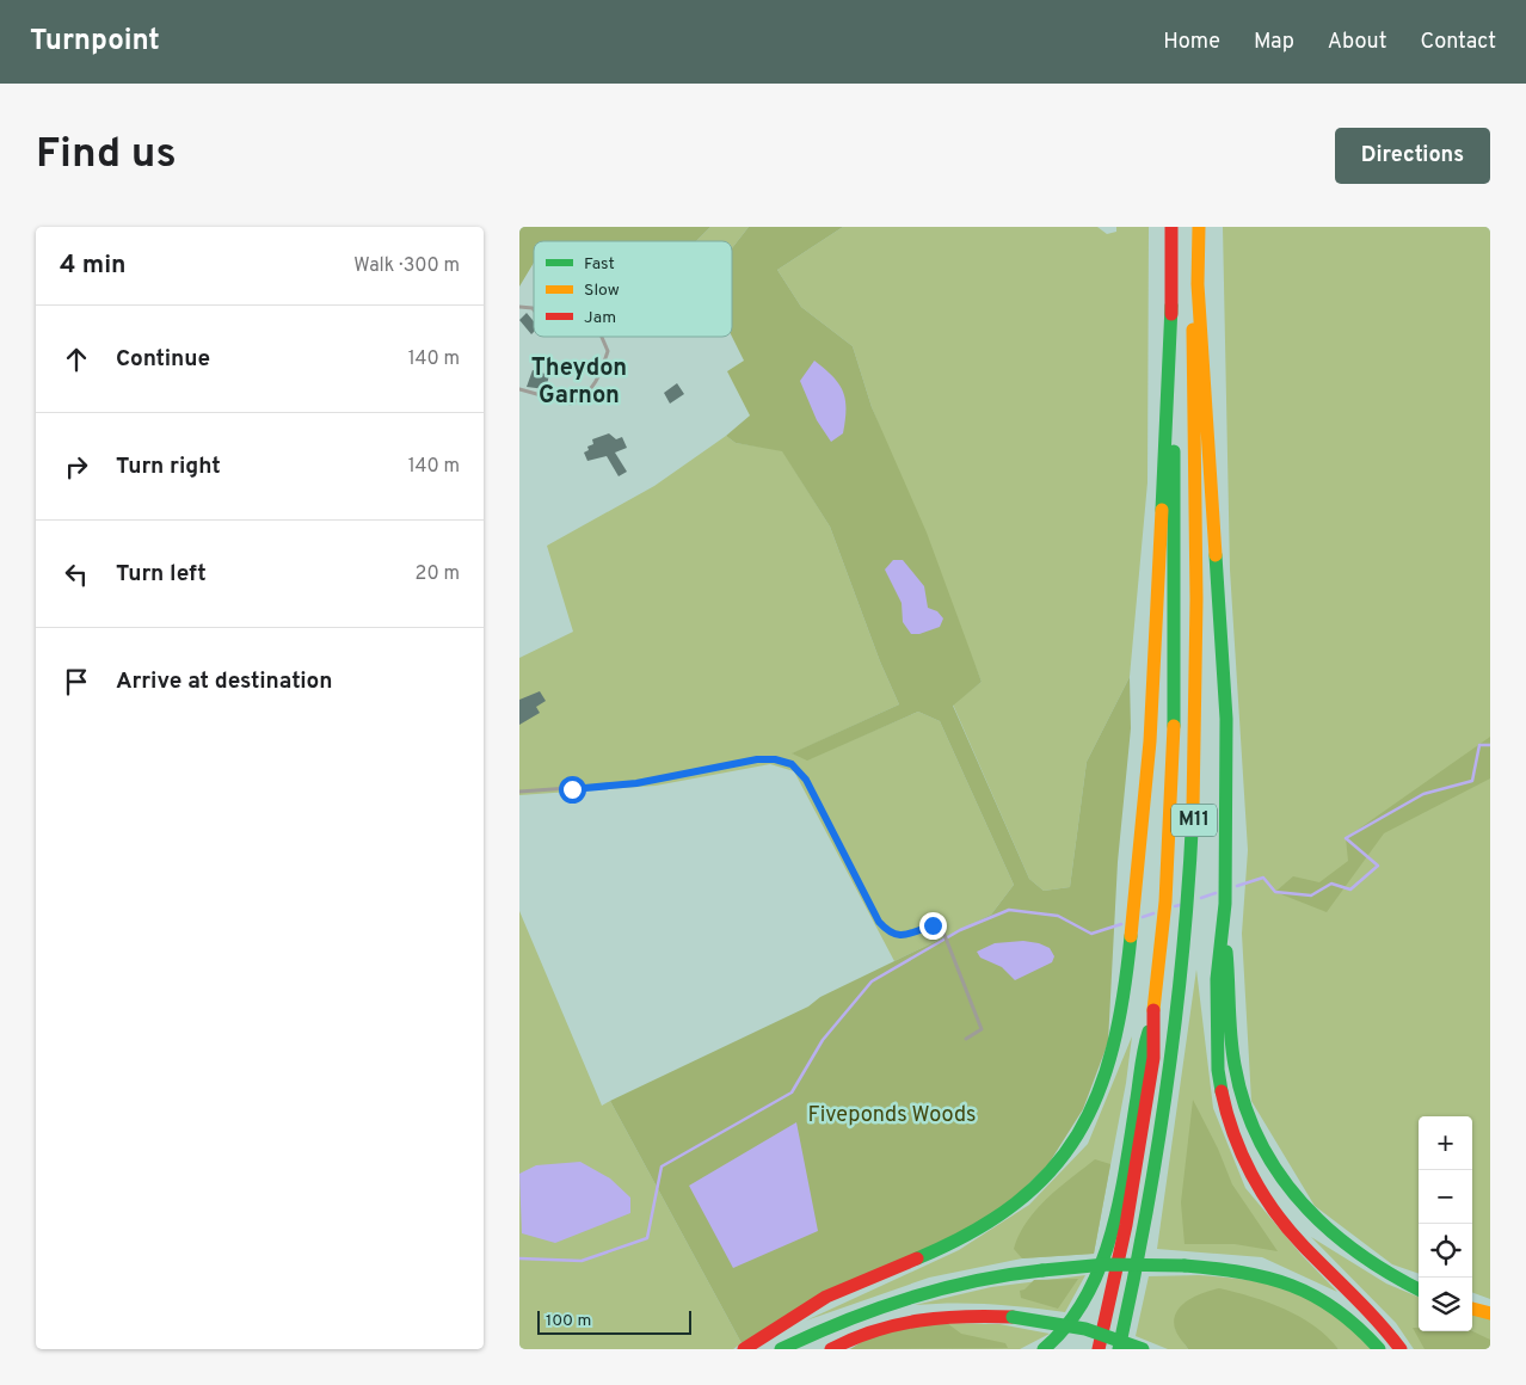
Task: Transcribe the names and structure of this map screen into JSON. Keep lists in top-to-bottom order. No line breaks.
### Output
{"streets":{"highway":["M11"]},"districts":["Theydon Garnon"],"parks":["Fiveponds Woods"],"legend":["Fast","Slow","Jam"],"scale_bar":"100 m","page":{"header":"Turnpoint","nav":["Home","Map","About","Contact"],"buttons":"Directions","title":"Find us","heading":["4 min","Walk · 300 m"],"list":[["Continue","140 m"],["Turn right","140 m"],["Turn left","20 m"],"Arrive at destination"],"map_buttons":["+","−"],"scale":"100 m"}}
